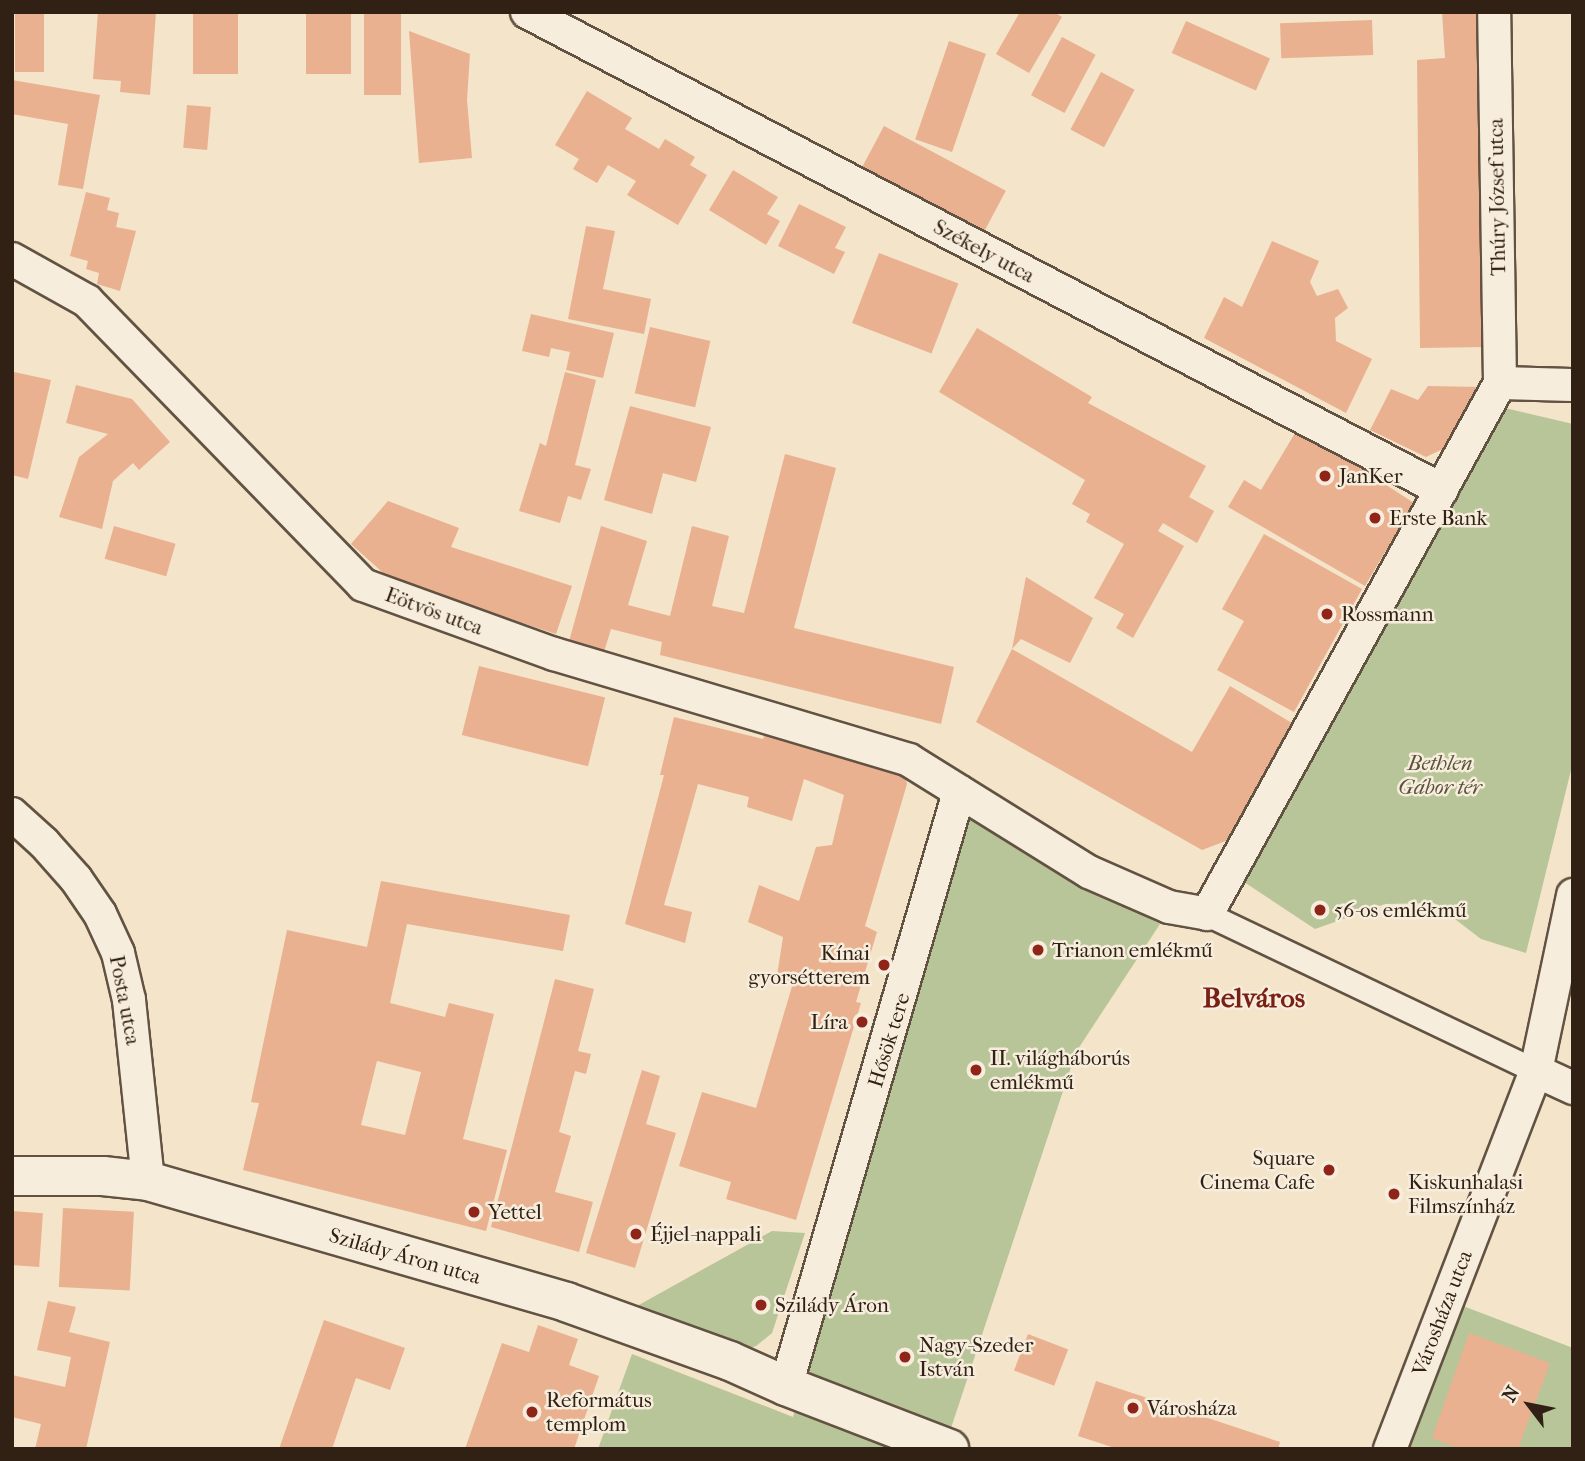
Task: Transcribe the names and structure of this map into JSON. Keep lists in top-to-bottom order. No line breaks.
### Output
{"streets":{"street":["Thúry József utca","Székely utca","Eötvös utca","Posta utca","Hősök tere","Szilády Áron utca","Városháza utca"]},"crossings":[["Eötvös utca","Hősök tere"],["Posta utca","Szilády Áron utca"],["Hősök tere","Szilády Áron utca"]],"districts":["Belváros"],"parks":["Bethlen Gábor tér"],"places":["JanKer","Erste Bank","Rossmann","56-os emlékmű","Trianon emlékmű","Kínai gyorsétterem","Líra","II. világháborús emlékmű","Square Cinema Cafe","Kiskunhalasi Filmszínház","Yettel","Éjjel-nappali","Szilády Áron","Nagy-Szeder István","Városháza","Református templom"],"north":"top left"}
